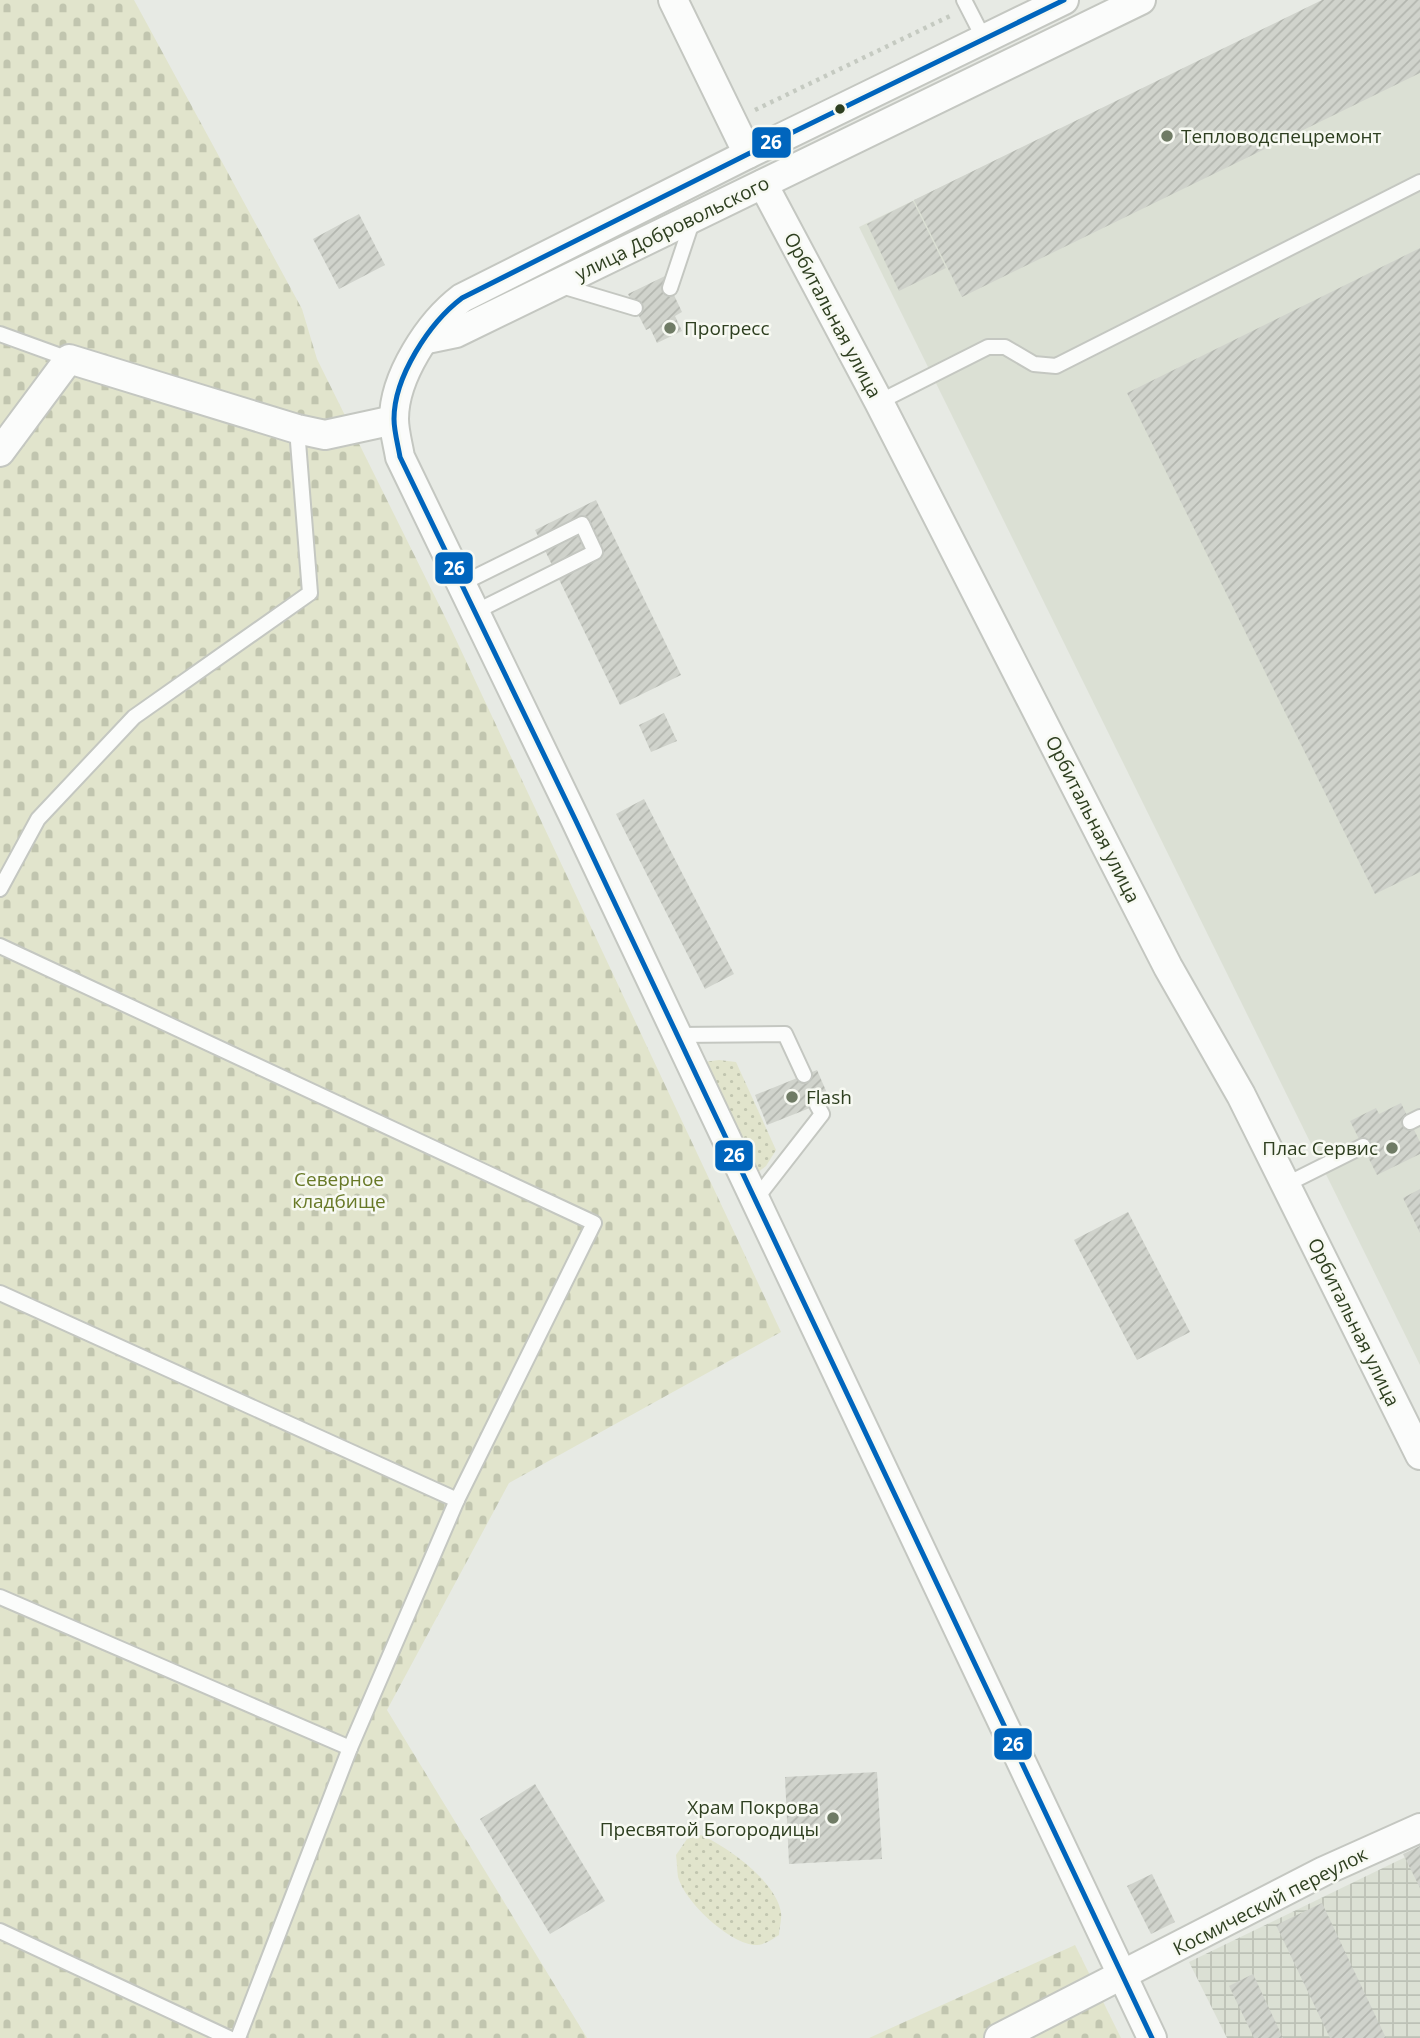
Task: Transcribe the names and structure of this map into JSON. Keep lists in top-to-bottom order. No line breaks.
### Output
{"streets":{"street":["улица Добровольского","Орбитальная улица","Космический переулок"]},"crossings":[["улица Добровольского","Орбитальная улица"]],"parks":["Северное кладбище"],"places":["Тепловодспецремонт","Прогресс","Flash","Плас Сервис","Храм Покрова Пресвятой Богородицы"],"lines":["transit line 26"]}
